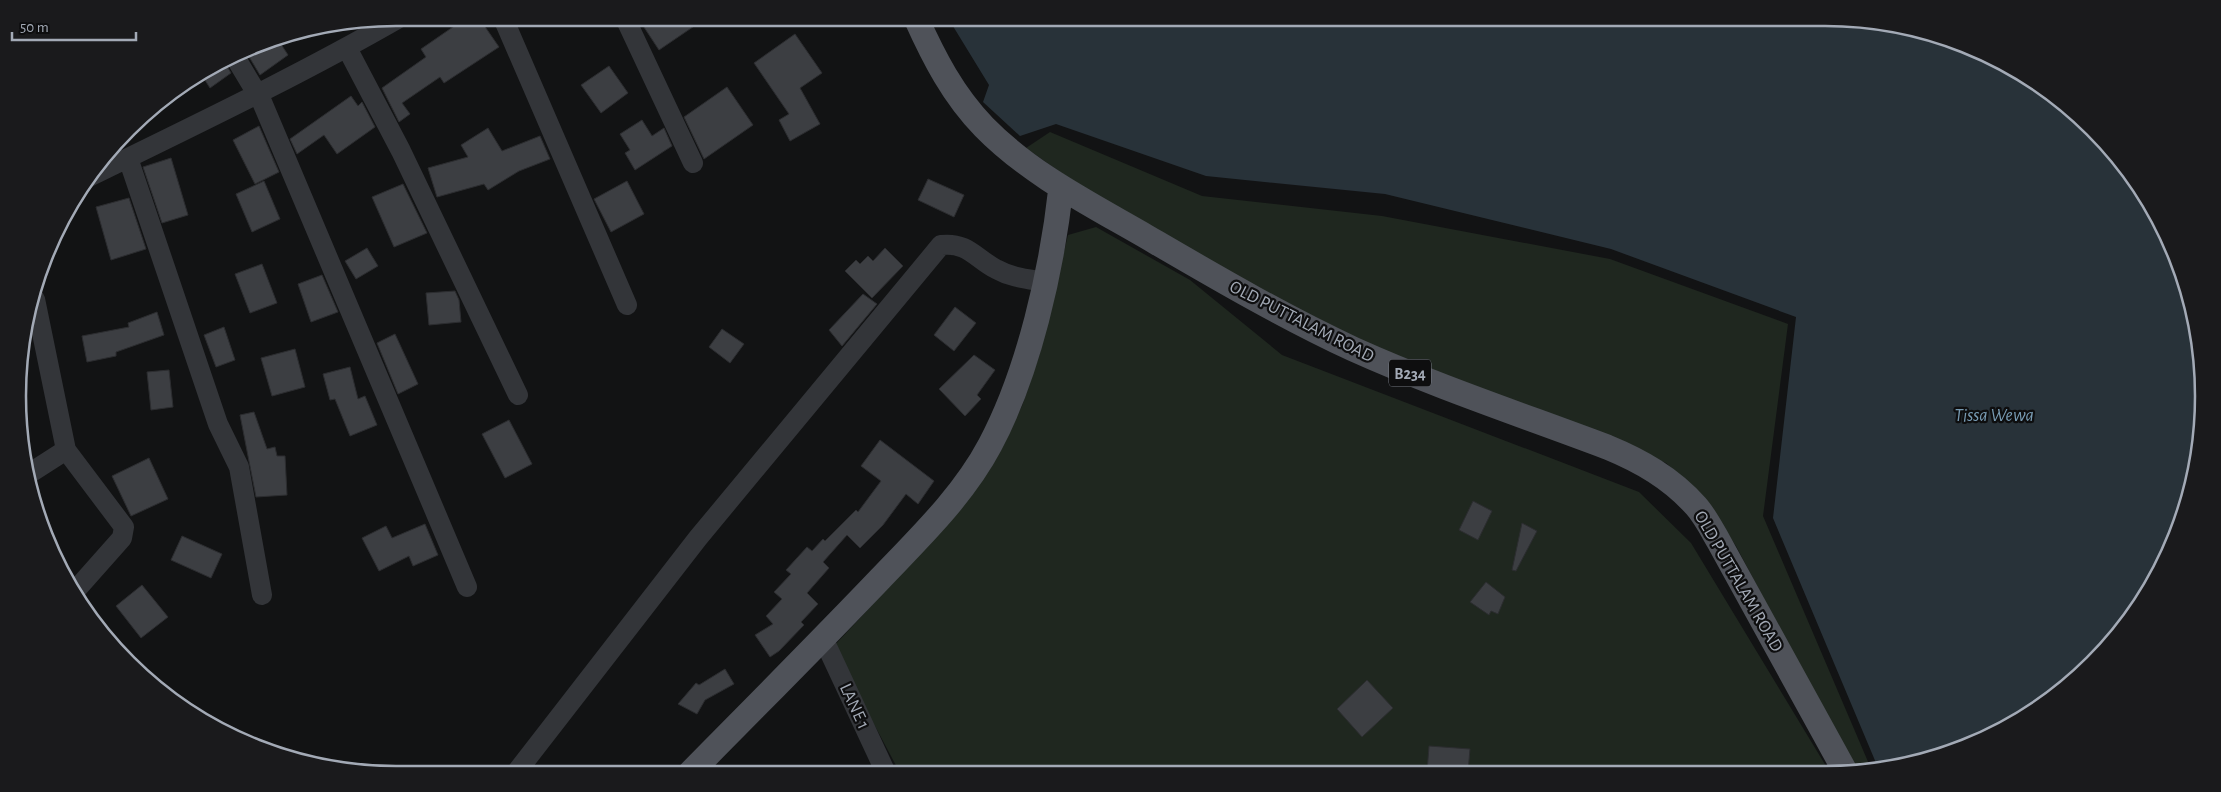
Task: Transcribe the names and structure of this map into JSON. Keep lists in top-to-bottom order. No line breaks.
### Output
{"streets":{"main road":["OLD PUTTALAM ROAD","B234"],"street":["LANE 1"]},"water":["Tissa Wewa"],"scale_bar":"50 m"}
